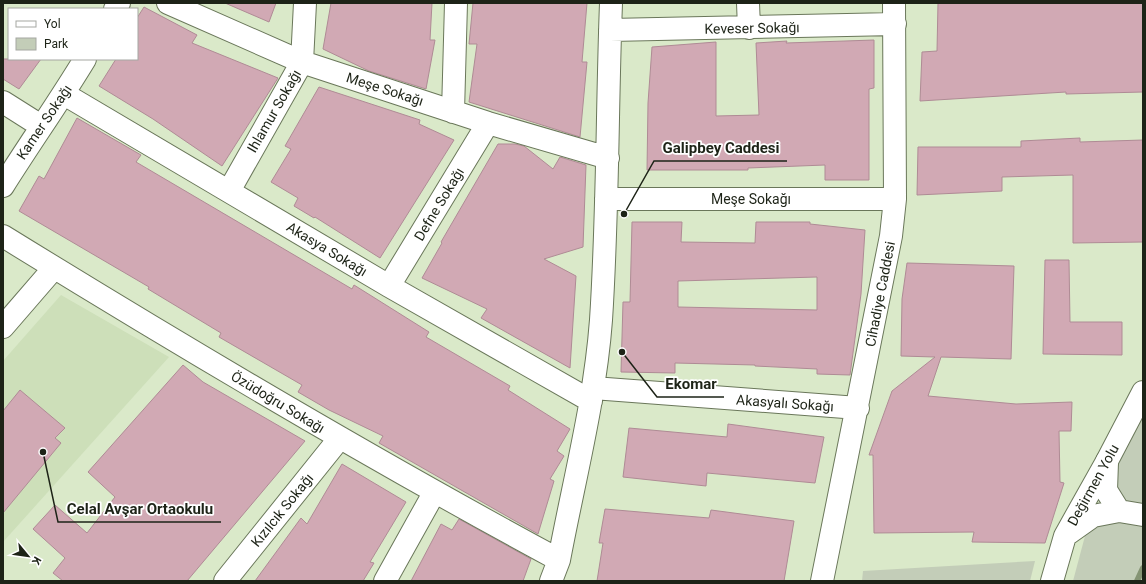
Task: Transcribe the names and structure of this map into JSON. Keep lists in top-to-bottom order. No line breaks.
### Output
{"streets":{"street":["Keveser Sokağı","Meşe Sokağı","Ihlamur Sokağı","Kamer Sokağı","Defne Sokağı","Akasya Sokağı","Cihadiye Caddesi","Özüdoğru Sokağı","Akasyalı Sokağı","Değirmen Yolu","Kızılcık Sokağı"]},"crossings":[["Keveser Sokağı","Cihadiye Caddesi"],["Meşe Sokağı","Ihlamur Sokağı"],["Meşe Sokağı","Defne Sokağı"],["Meşe Sokağı","Cihadiye Caddesi"],["Ihlamur Sokağı","Akasya Sokağı"],["Kamer Sokağı","Akasya Sokağı"],["Defne Sokağı","Akasya Sokağı"],["Akasya Sokağı","Akasyalı Sokağı"],["Cihadiye Caddesi","Akasyalı Sokağı"],["Özüdoğru Sokağı","Kızılcık Sokağı"]],"places":["Galipbey Caddesi","Ekomar","Celal Avşar Ortaokulu"],"legend":["Yol","Park"],"north":"bottom right"}
